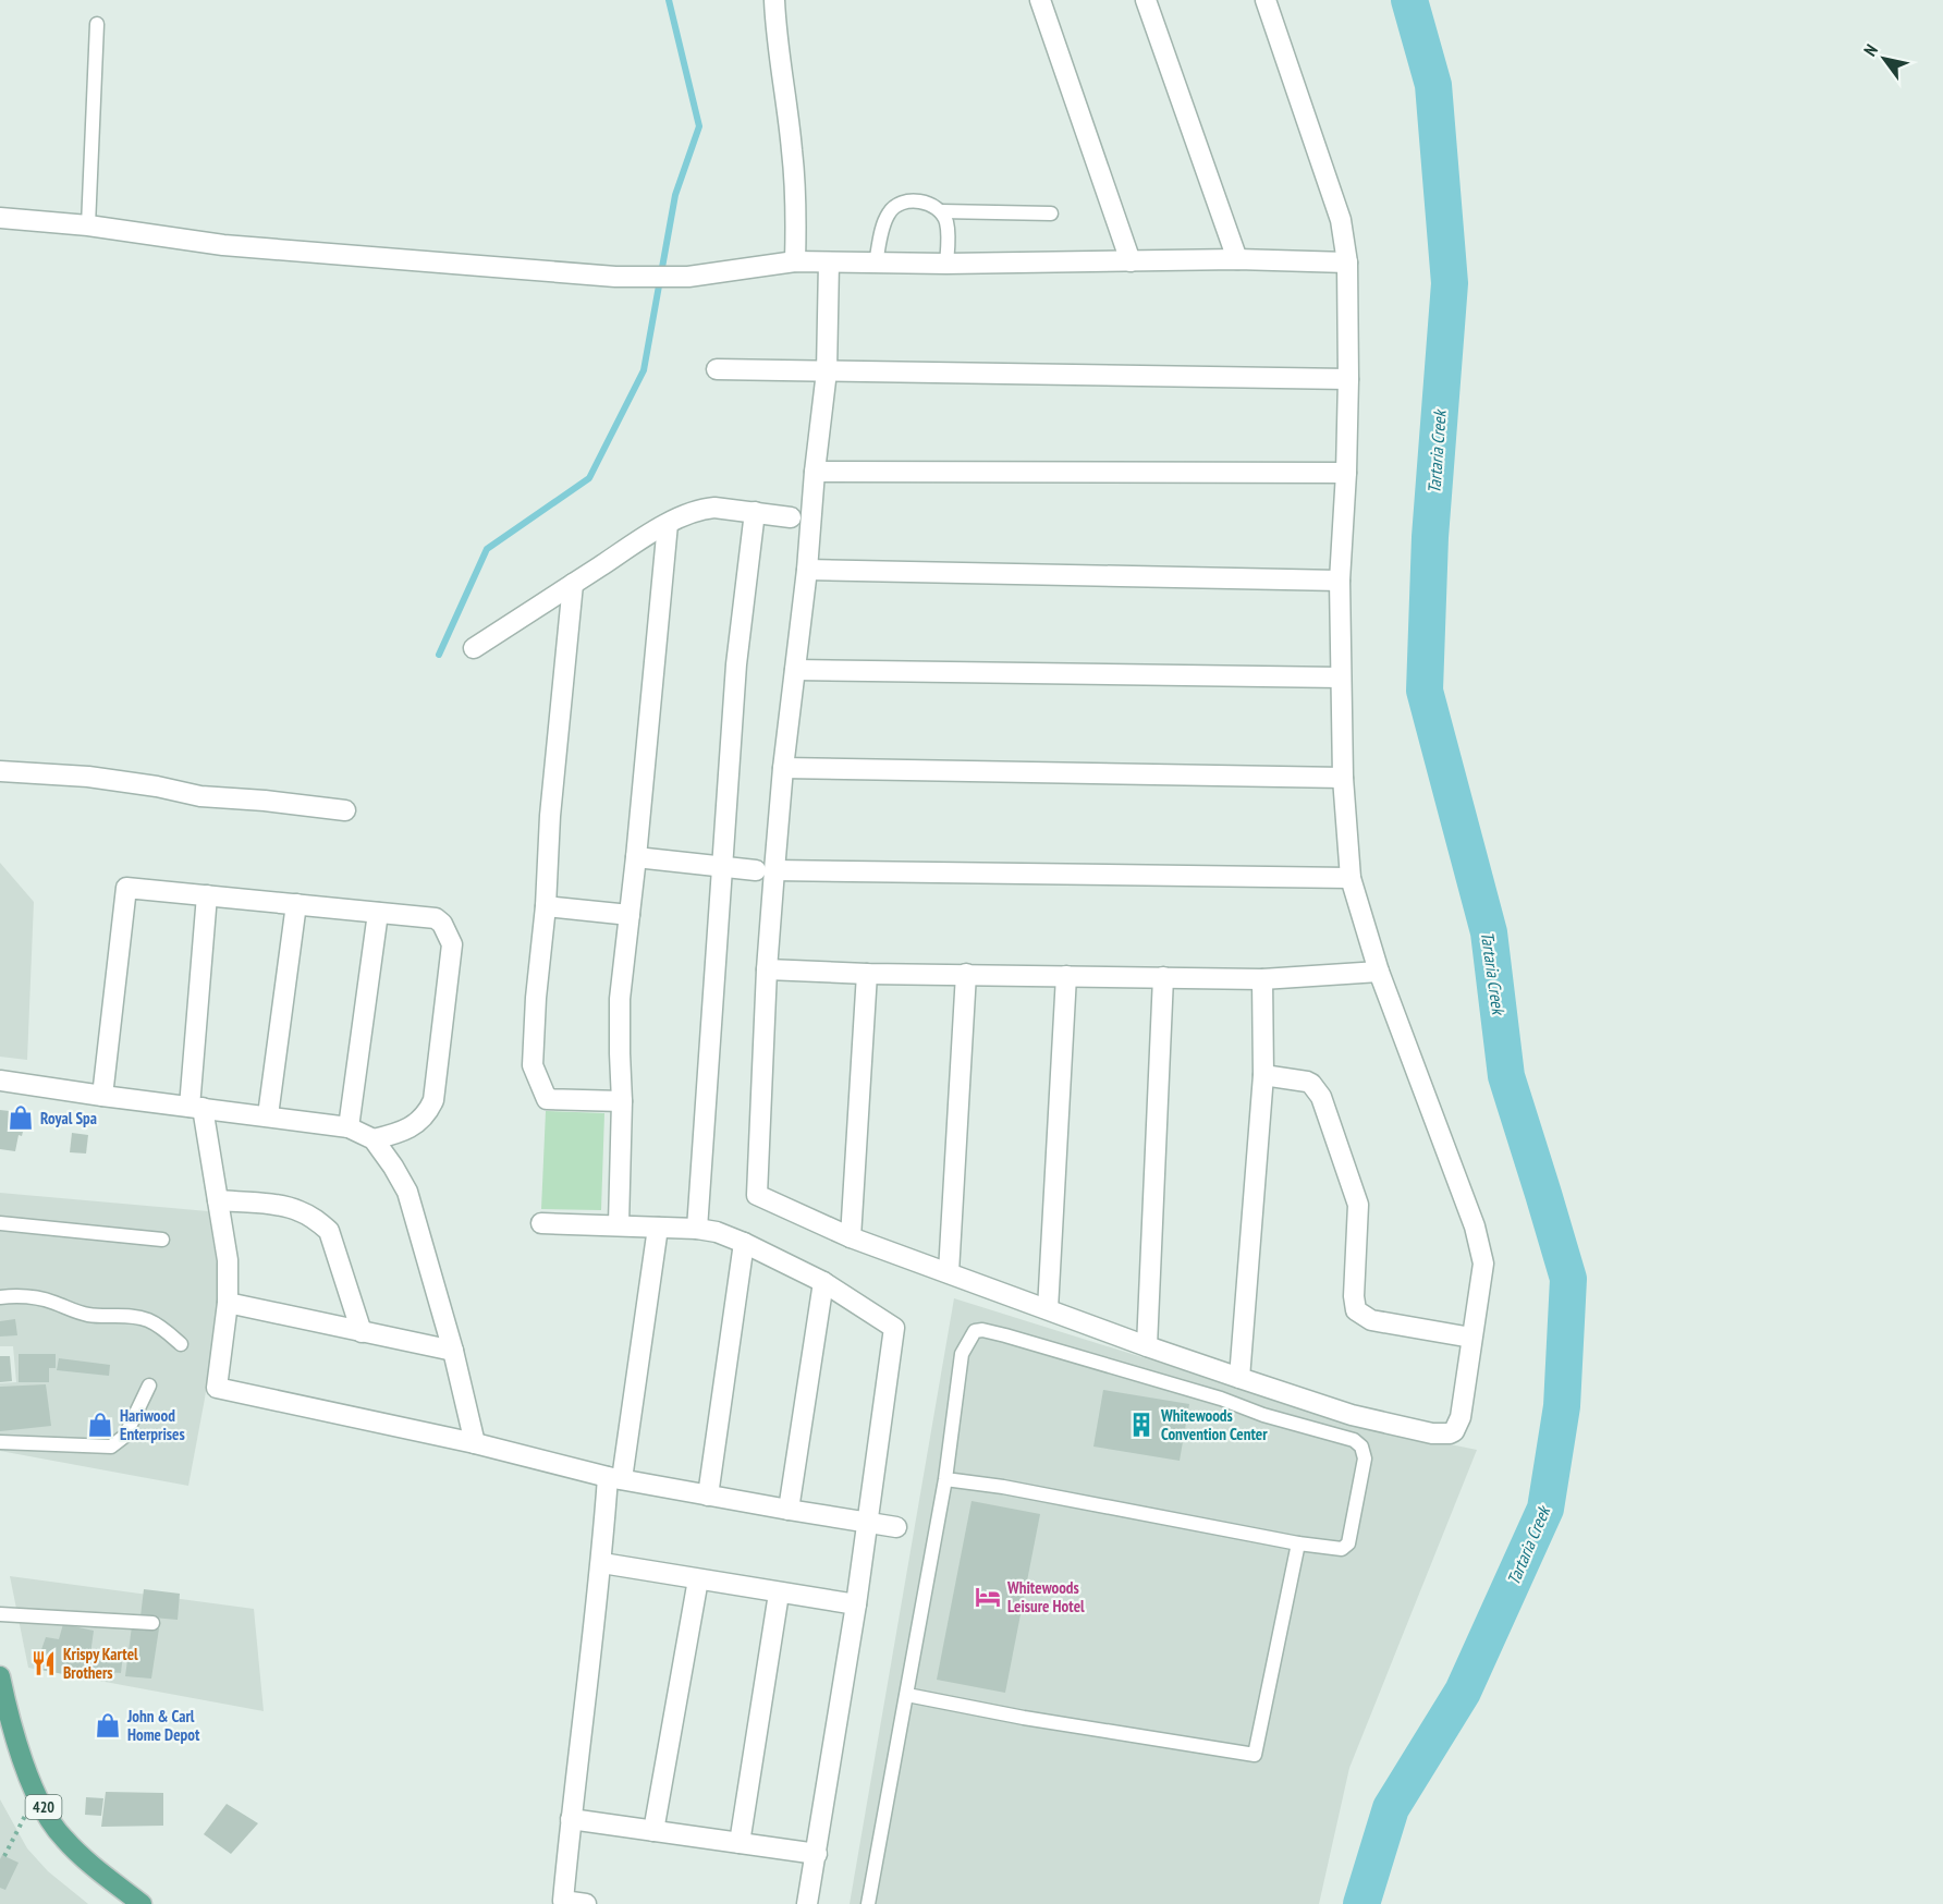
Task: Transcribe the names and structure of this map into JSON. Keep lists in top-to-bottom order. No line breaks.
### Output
{"streets":{"main road":["420"]},"water":["Tartaria Creek"],"places":{"shop":["Royal Spa","Hariwood Enterprises","John & Carl Home Depot"],"building":["Whitewoods Convention Center"],"hotel":["Whitewoods Leisure Hotel"],"restaurant":["Krispy Kartel Brothers"]},"north":"top left"}
